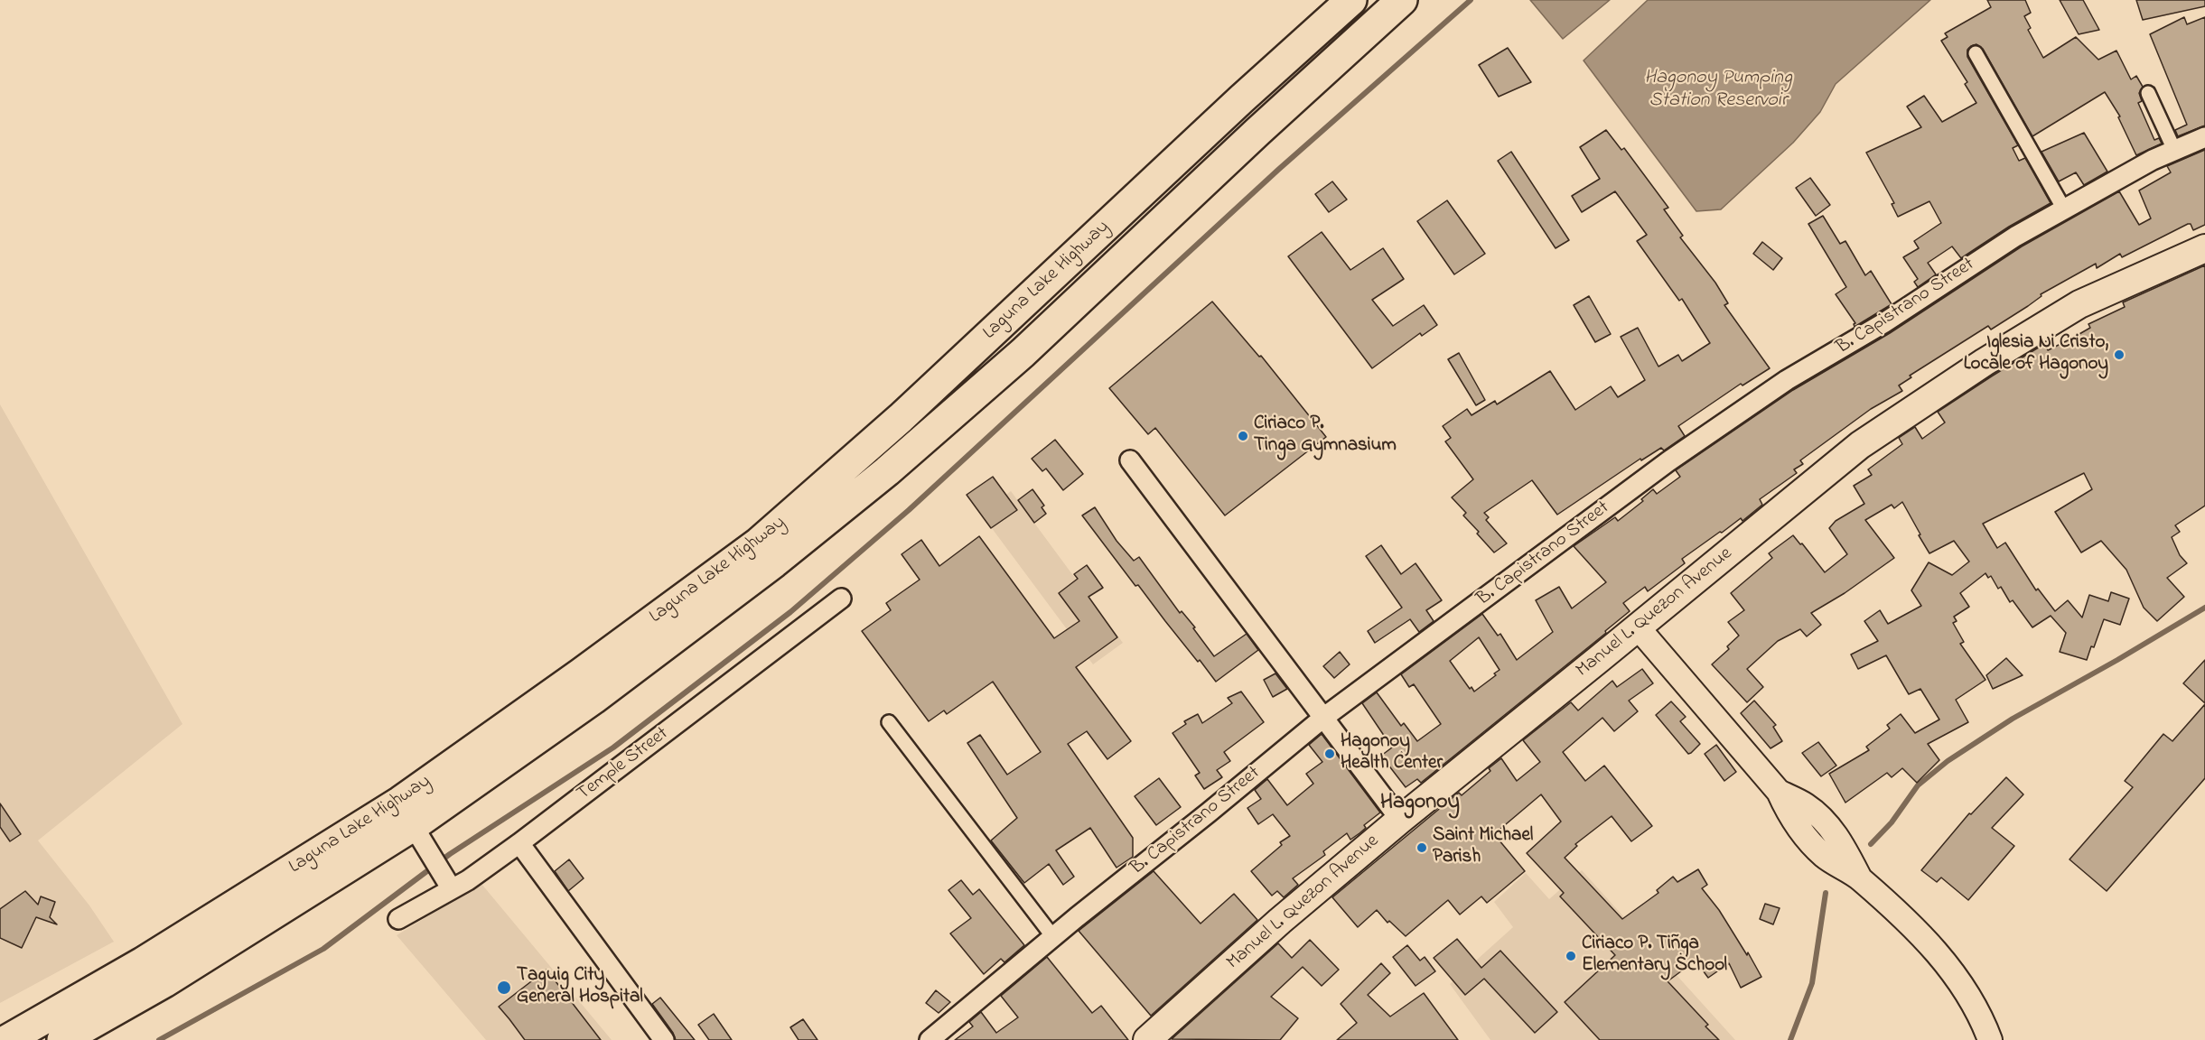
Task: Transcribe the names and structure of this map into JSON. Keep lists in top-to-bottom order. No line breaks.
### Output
{"streets":{"main road":["Laguna Lake Highway","Manuel L. Quezon Avenue"],"street":["B. Capistrano Street","Temple Street"]},"districts":["Hagonoy"],"water":["Hagonoy Pumping Station Reservoir"],"places":["Iglesia Ni Cristo, Locale of Hagonoy","Ciriaco P. Tinga Gymnasium","Hagonoy Health Center","Saint Michael Parish","Ciriaco P. Tiñga Elementary School","Taguig City General Hospital"]}
